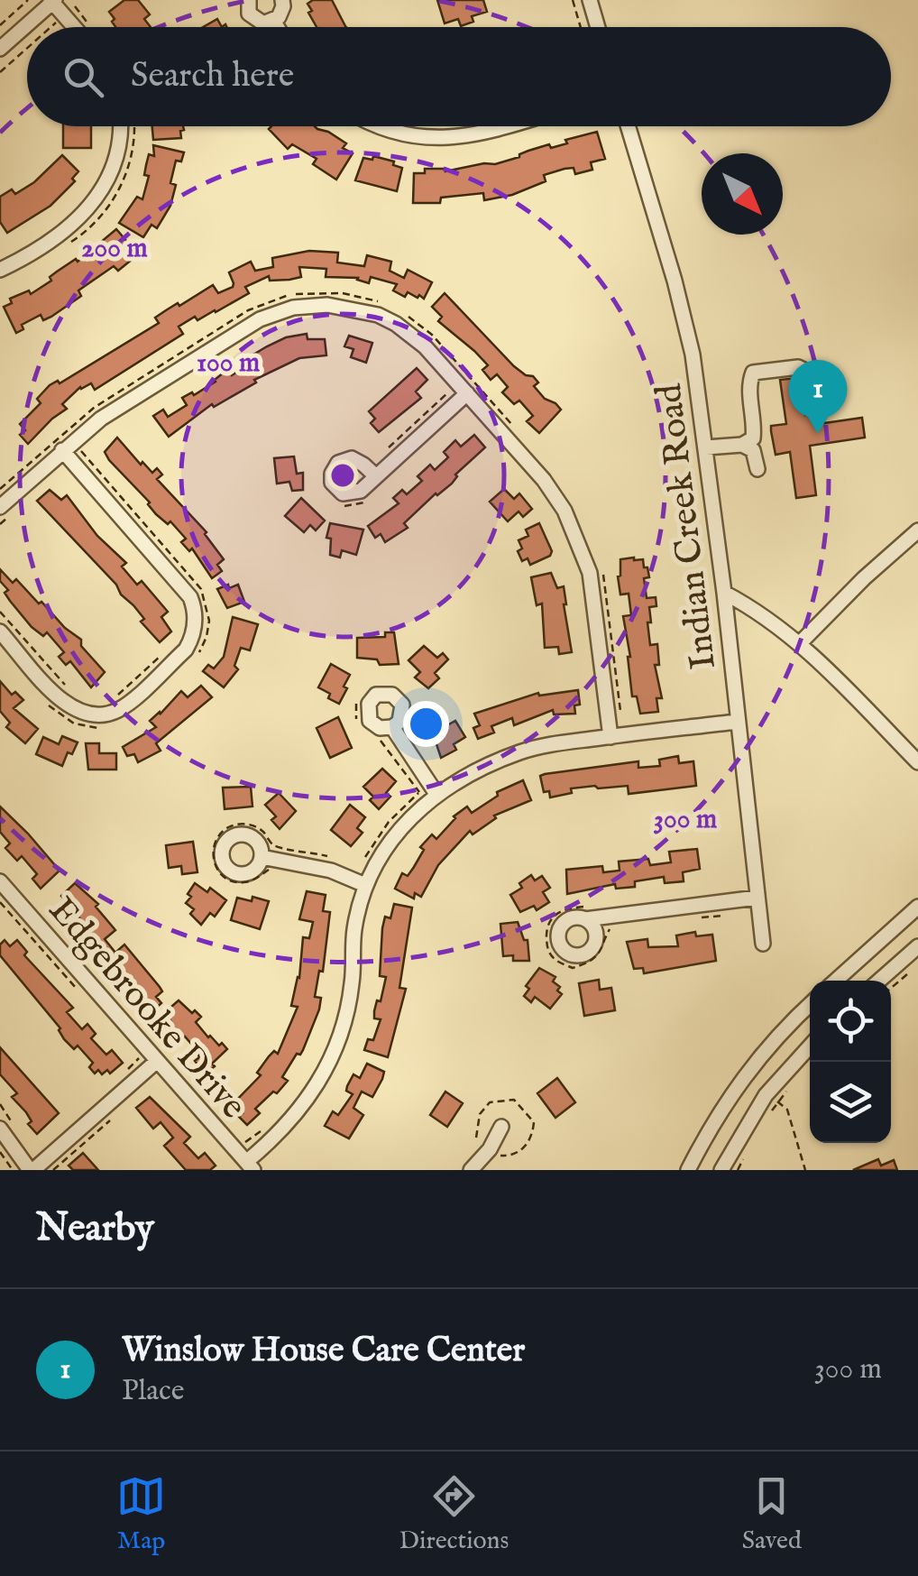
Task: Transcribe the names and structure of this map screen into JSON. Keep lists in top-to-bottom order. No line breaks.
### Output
{"streets":{"street":["Indian Creek Road","Edgebrooke Drive"]},"north":"bottom right","page":{"search":"Search here","pins":"1","heading":"Nearby","list":[{"mark":"1","name":"Winslow House Care Center","note":"Place","value":"300 m"}],"nav":["Map","Directions","Saved"]},"rings":["200 m","100 m","300 m"]}
